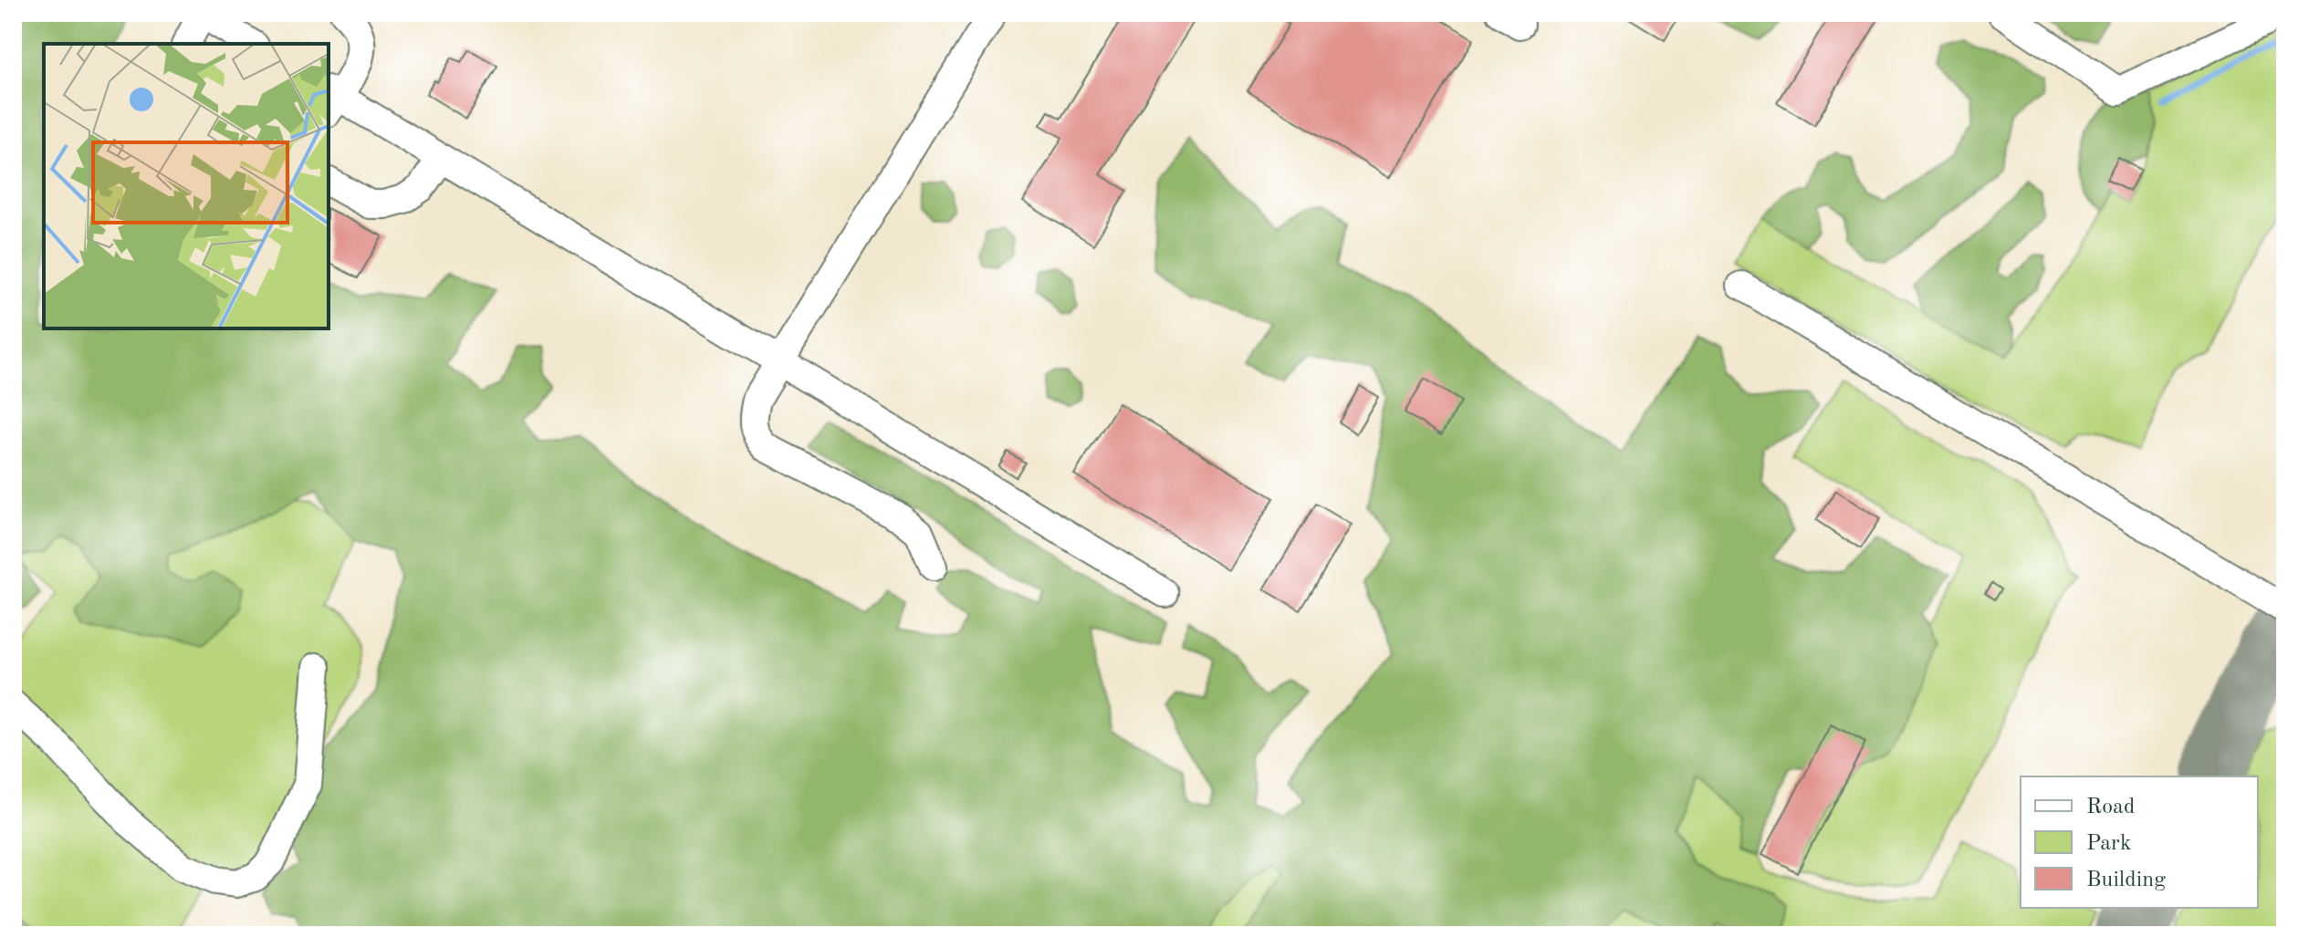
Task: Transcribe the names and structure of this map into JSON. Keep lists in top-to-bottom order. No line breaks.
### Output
{"legend":["Road","Park","Building"]}
